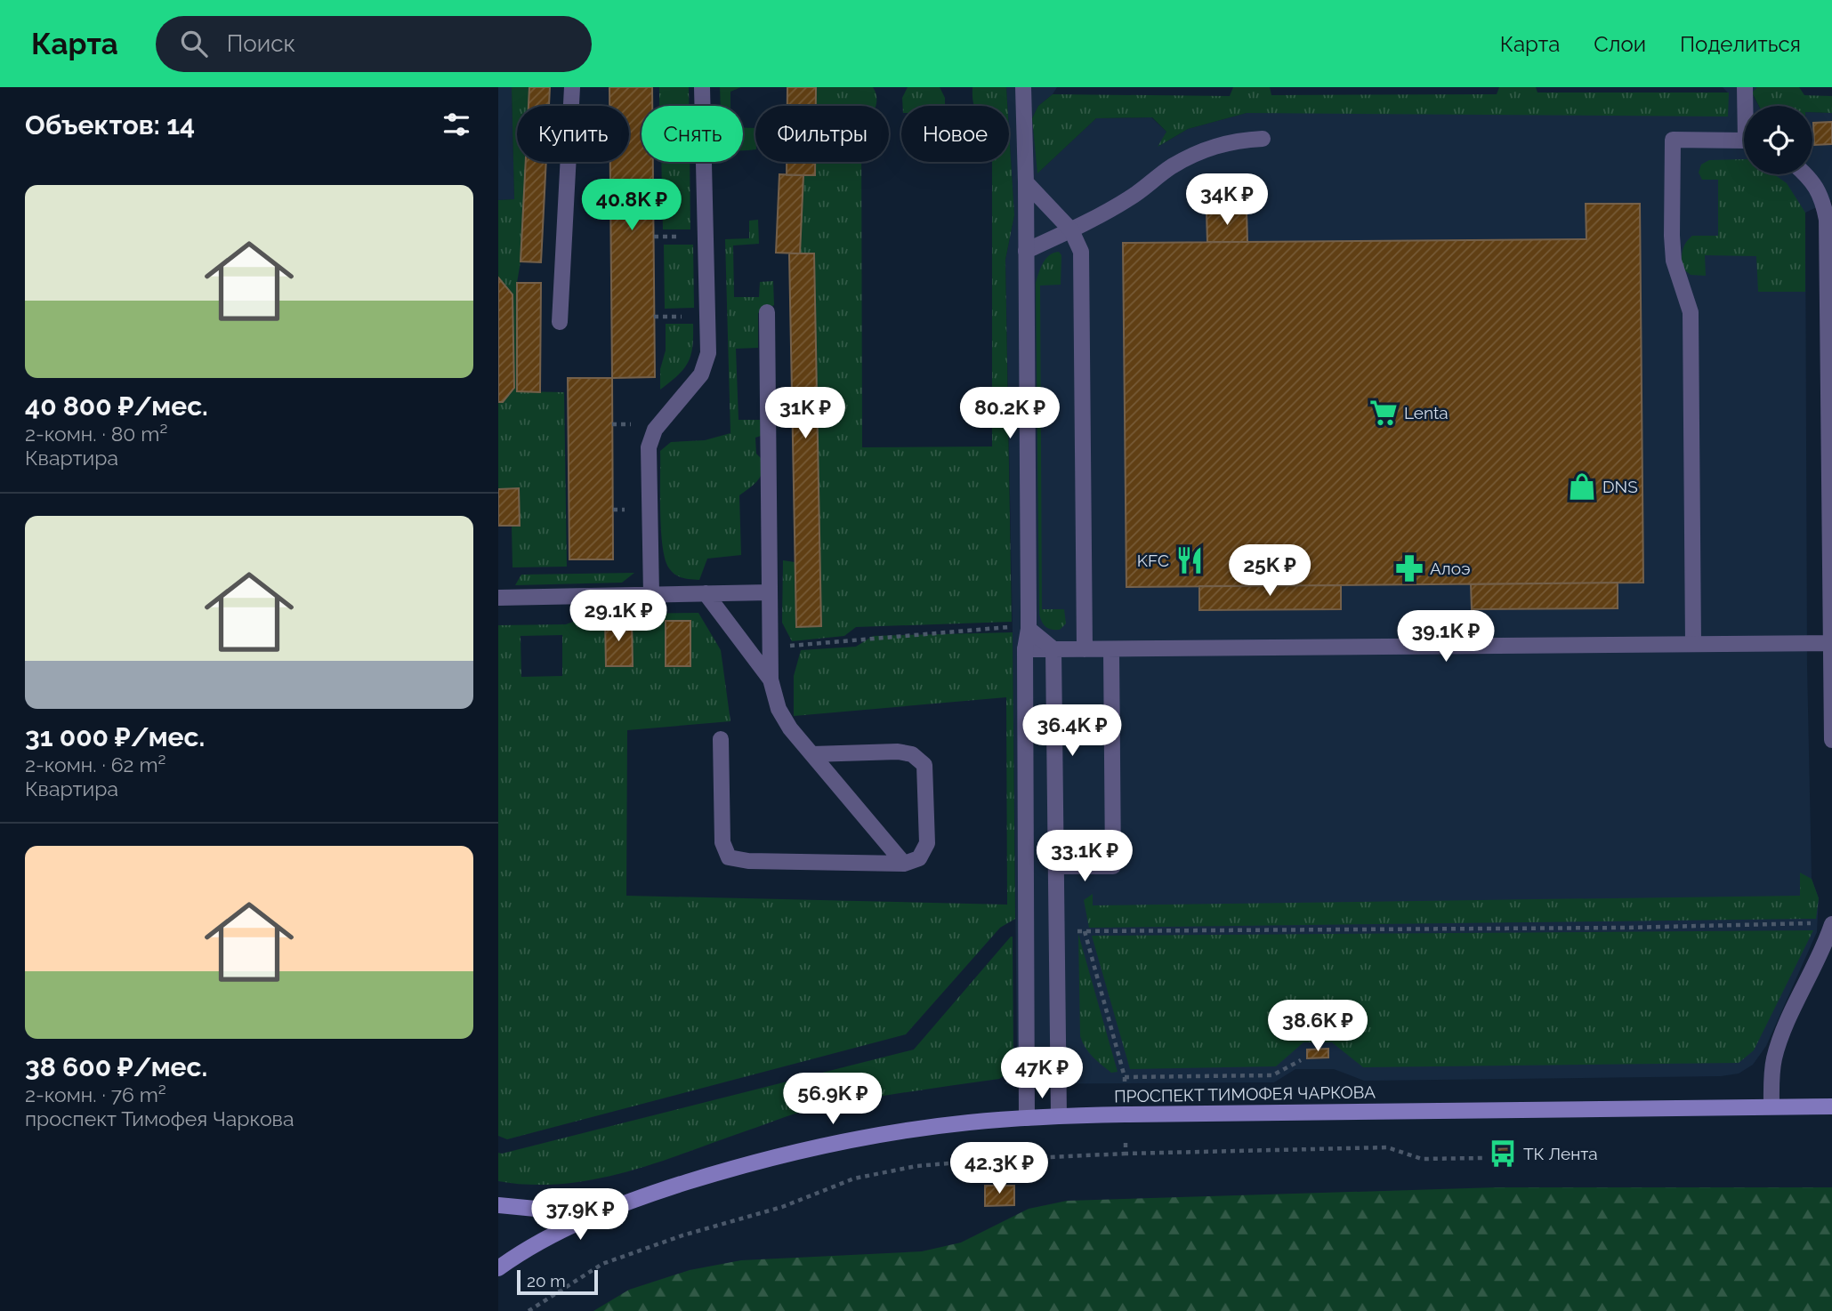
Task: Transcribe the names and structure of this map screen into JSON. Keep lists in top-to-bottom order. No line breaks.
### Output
{"streets":{"main road":["ПРОСПЕКТ ТИМОФЕЯ ЧАРКОВА"]},"places":{"supermarket":["Lenta"],"shop":["DNS"],"restaurant":["KFC"],"pharmacy":["Алоэ"],"bus stop":["ТК Лента"]},"scale_bar":"20 m","page":{"header":"Карта","search":"Поиск","nav":["Карта","Слои","Поделиться"],"heading":"Объектов: 14","chip":["Купить","Снять","Фильтры","Новое"],"list":[{"name":"40 800 ₽/мес.","note":"2-комн. · 80 m² · Квартира"},{"name":"31 000 ₽/мес.","note":"2-комн. · 62 m² · Квартира"},{"name":"38 600 ₽/мес.","note":"2-комн. · 76 m² · проспект Тимофея Чаркова"}],"price":["34K ₽","40.8K ₽","31K ₽","80.2K ₽","25K ₽","29.1K ₽","39.1K ₽","36.4K ₽","33.1K ₽","38.6K ₽","47K ₽","56.9K ₽","42.3K ₽","37.9K ₽"],"scale":"20 m"}}
